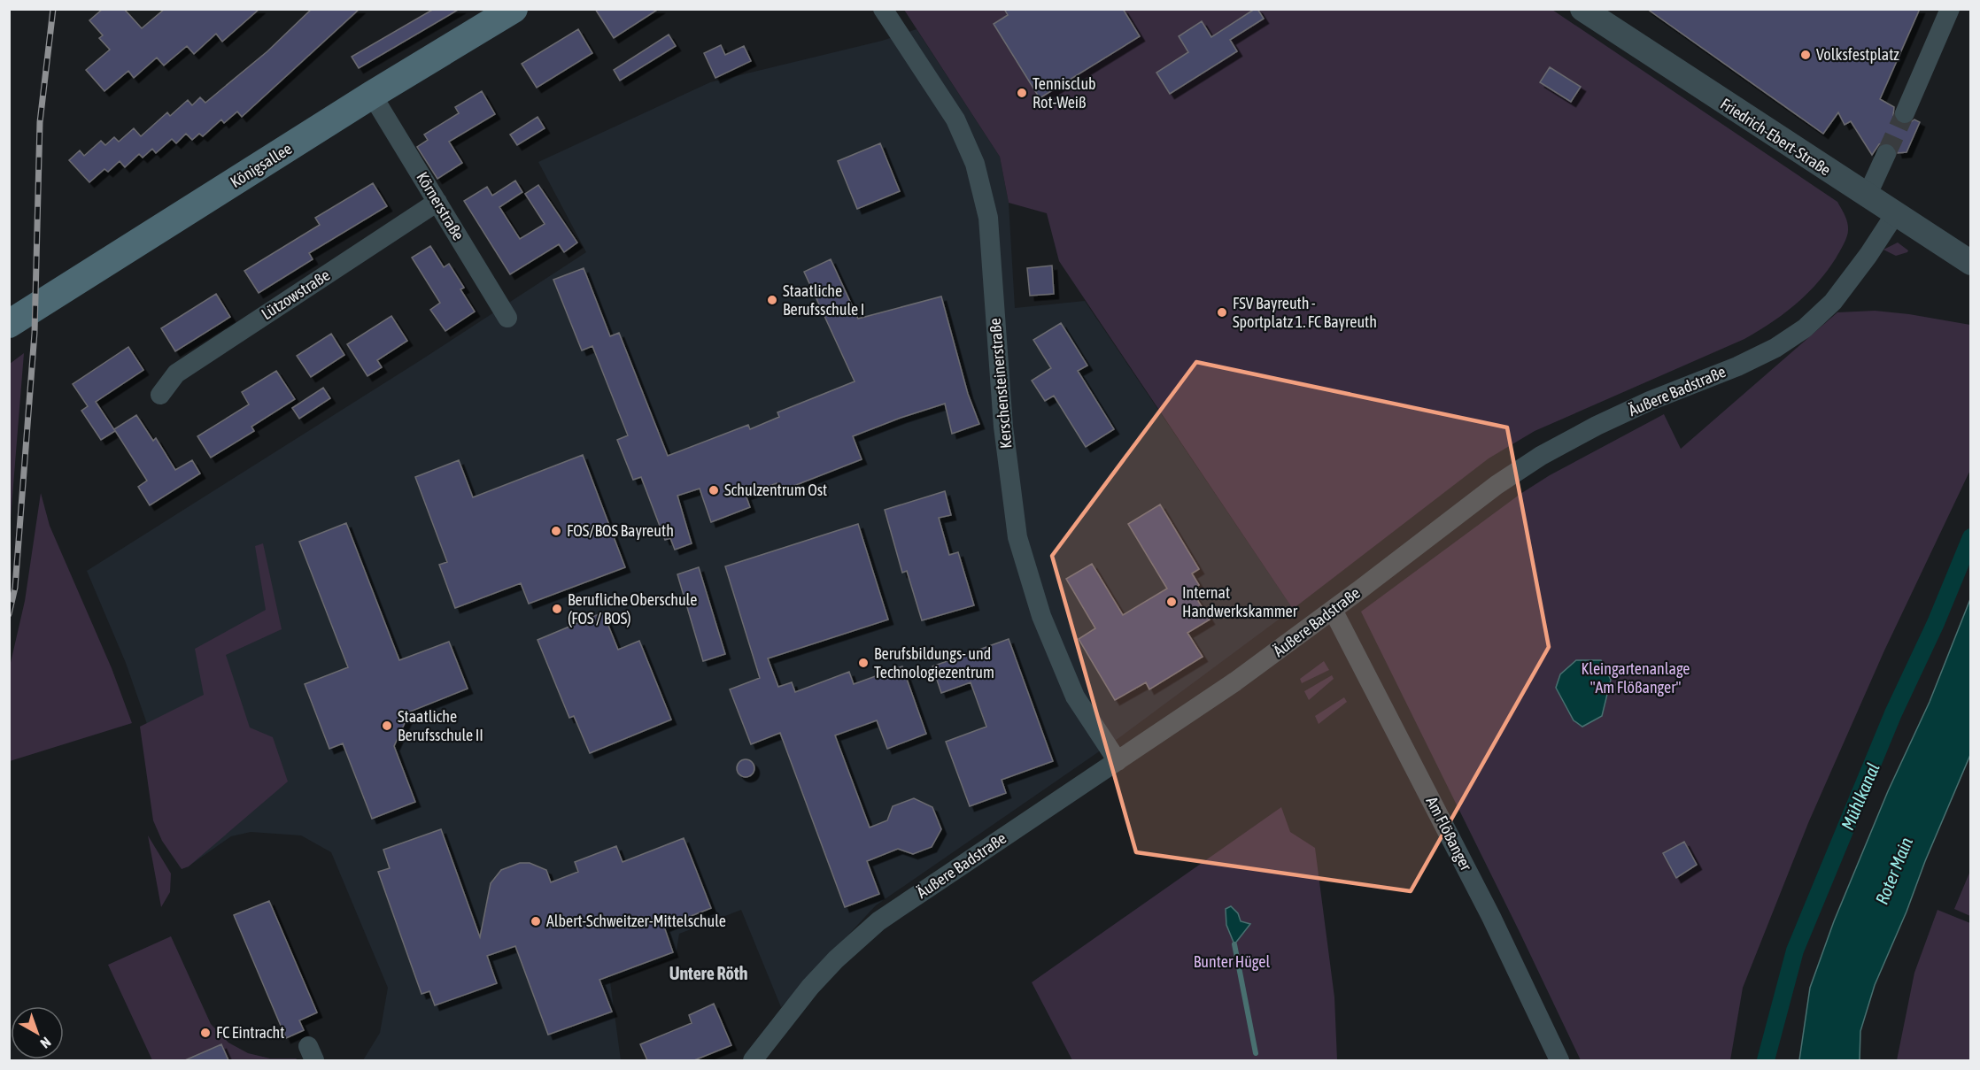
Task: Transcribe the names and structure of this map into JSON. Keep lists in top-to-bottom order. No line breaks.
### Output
{"streets":{"main road":["Königsallee"],"street":["Friedrich-Ebert-Straße","Körnerstraße","Lützowstraße","Kerschensteinerstraße","Äußere Badstraße","Am Flößanger"]},"crossings":[["Friedrich-Ebert-Straße","Äußere Badstraße"],["Königsallee","Körnerstraße"],["Körnerstraße","Lützowstraße"],["Kerschensteinerstraße","Äußere Badstraße"],["Äußere Badstraße","Am Flößanger"]],"districts":["Untere Röth"],"water":["Mühlkanal","Roter Main"],"parks":["Kleingartenanlage \"Am Flößanger\"","Bunter Hügel"],"places":["Volksfestplatz","Tennisclub Rot-Weiß","Staatliche Berufsschule I","FSV Bayreuth - Sportplatz 1. FC Bayreuth","Schulzentrum Ost","FOS/BOS Bayreuth","Internat Handwerkskammer","Berufliche Oberschule (FOS / BOS)","Berufsbildungs- und Technologiezentrum","Staatliche Berufsschule II","Albert-Schweitzer-Mittelschule","FC Eintracht"],"north":"bottom right"}
